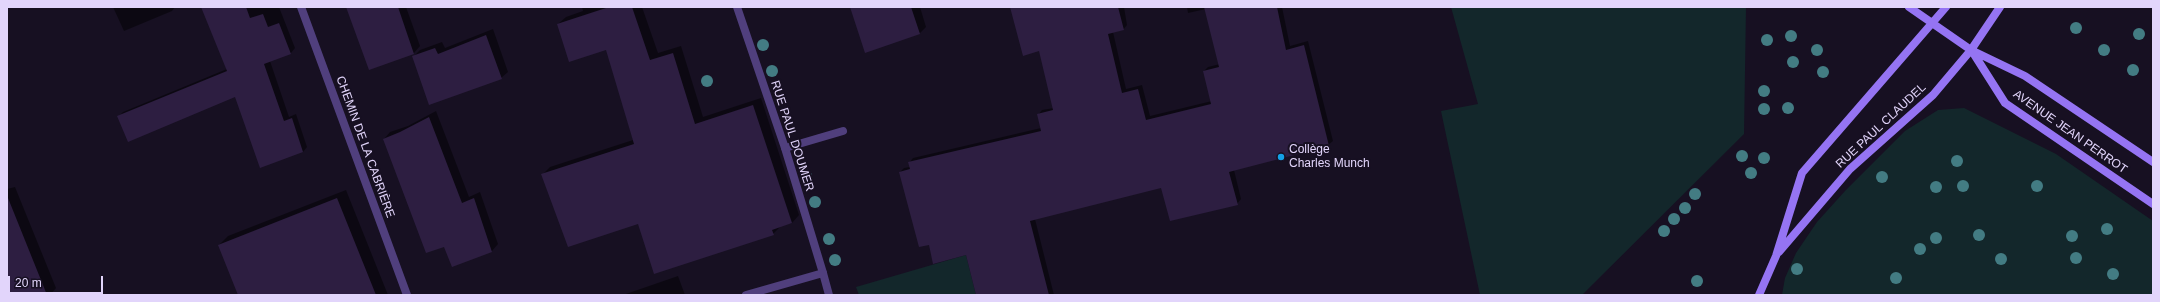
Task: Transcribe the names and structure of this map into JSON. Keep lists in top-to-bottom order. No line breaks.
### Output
{"streets":{"main road":["RUE PAUL CLAUDEL","AVENUE JEAN PERROT"],"street":["RUE PAUL DOUMER","CHEMIN DE LA CABRIÈRE"]},"crossings":[["RUE PAUL CLAUDEL","AVENUE JEAN PERROT"]],"places":["Collège Charles Munch"],"scale_bar":"20 m"}
